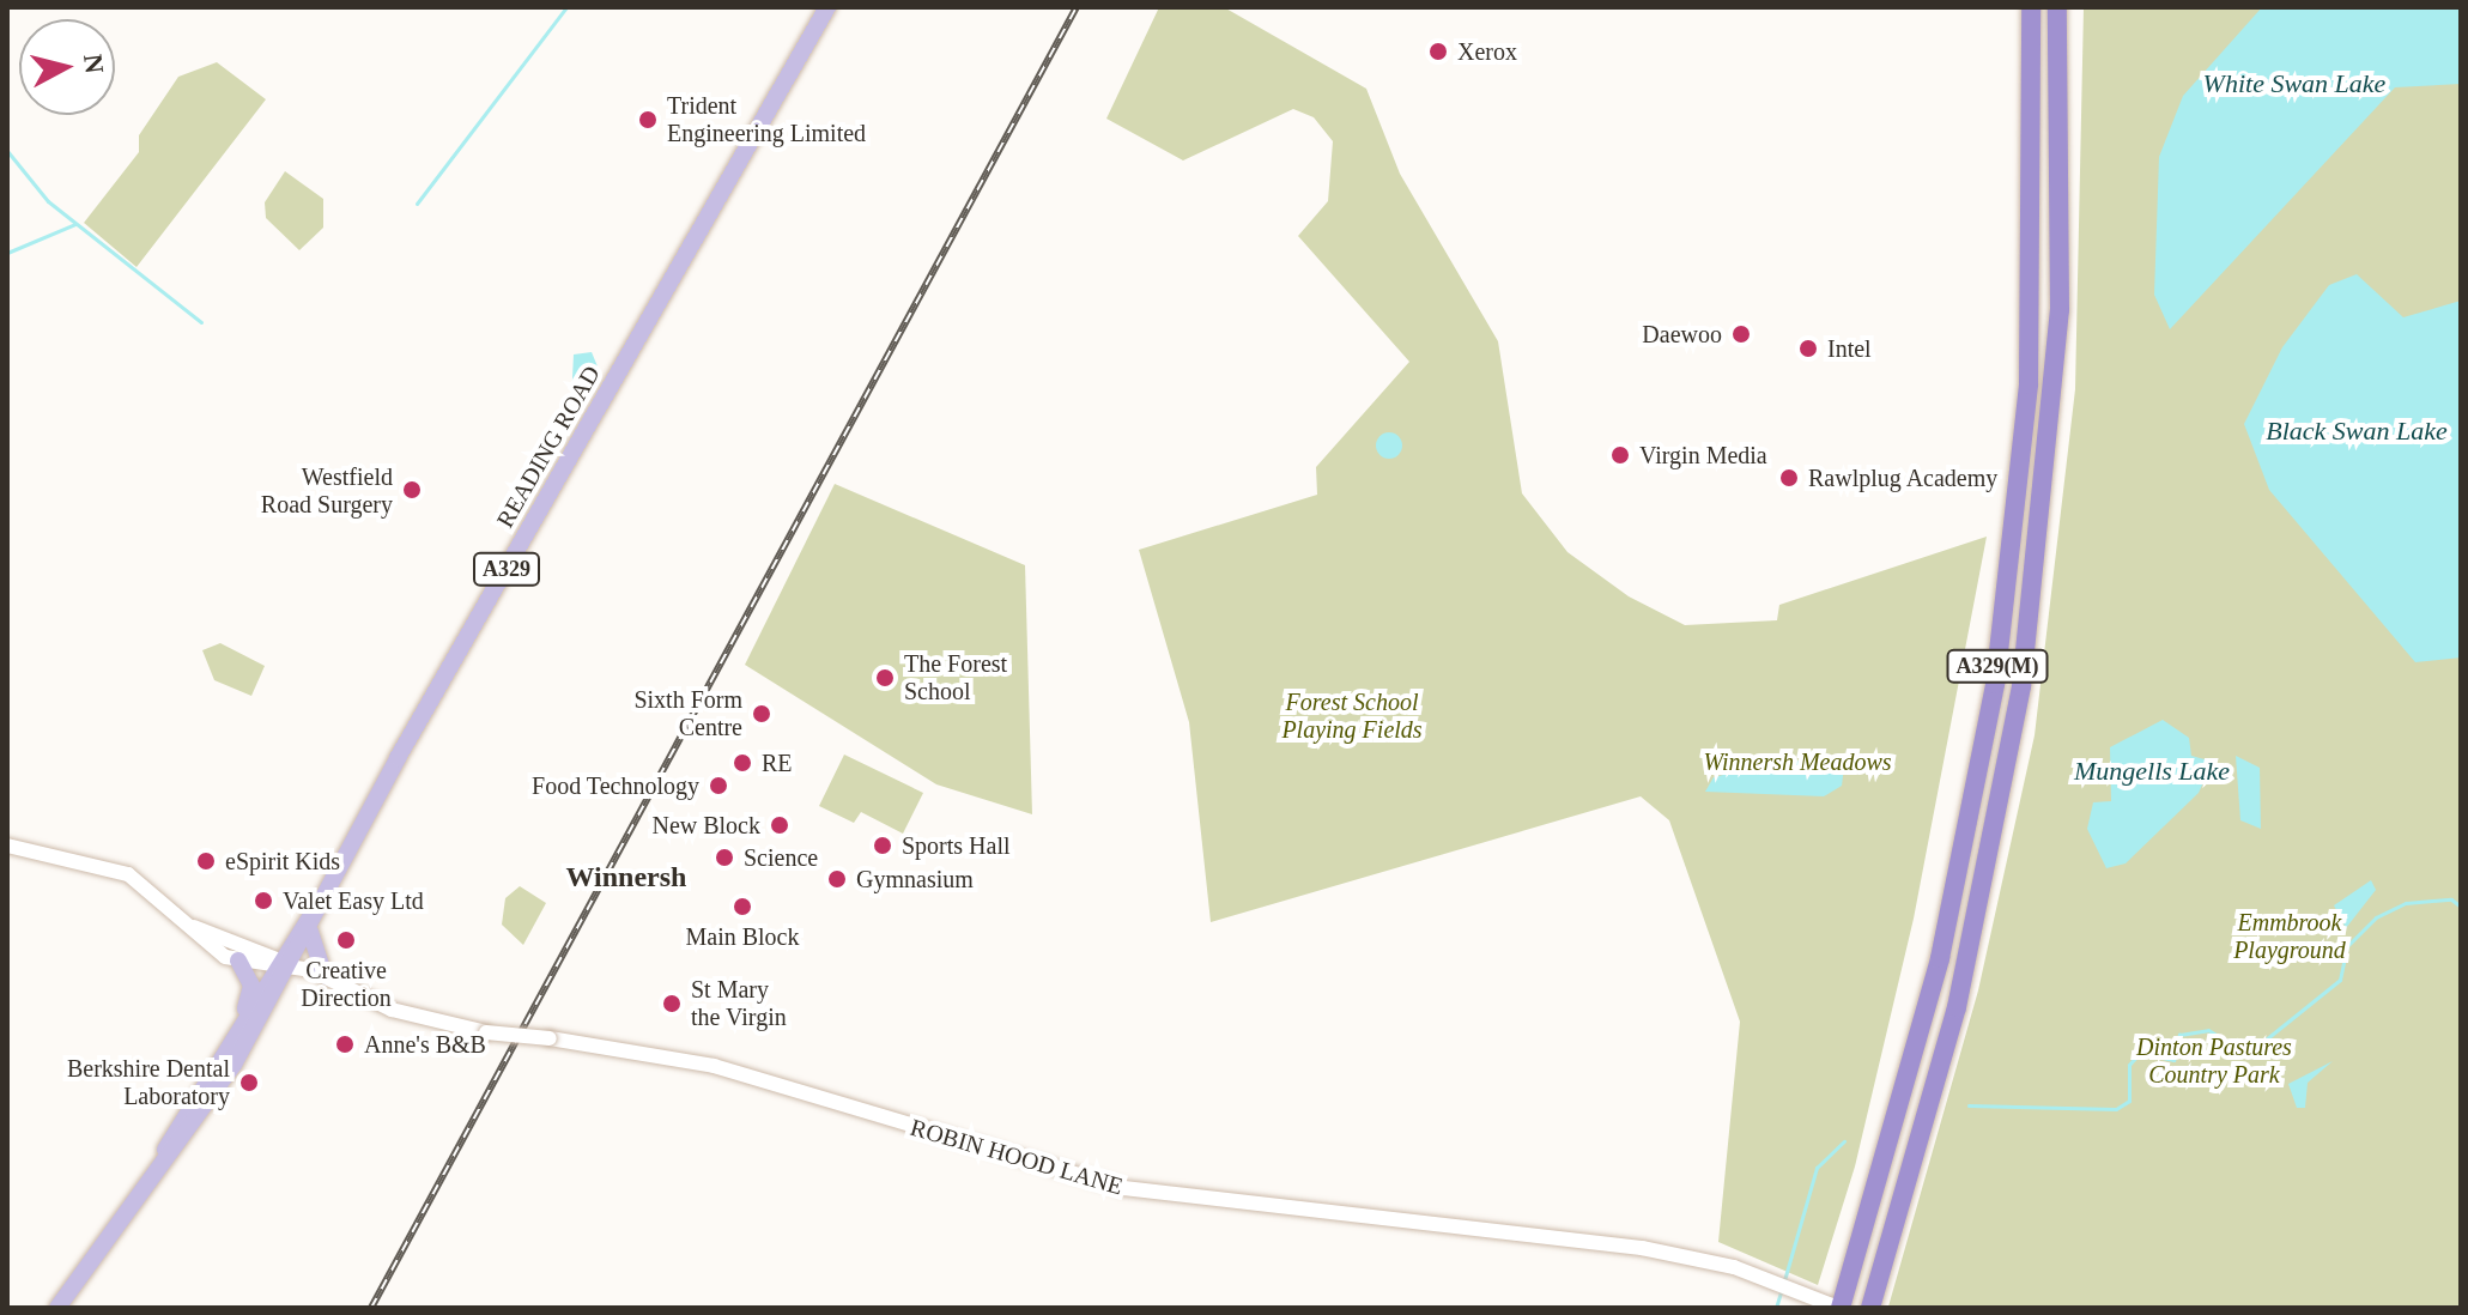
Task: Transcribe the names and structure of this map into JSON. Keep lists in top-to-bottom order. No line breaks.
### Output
{"streets":{"highway":["A329(M)"],"main road":["READING ROAD","A329","ROBIN HOOD LANE"]},"crossings":[["READING ROAD","ROBIN HOOD LANE"],["A329(M)","ROBIN HOOD LANE"]],"districts":["Winnersh"],"water":["White Swan Lake","Black Swan Lake","Mungells Lake"],"parks":["Forest School Playing Fields","Winnersh Meadows","Emmbrook Playground","Dinton Pastures Country Park"],"places":["Xerox","Trident Engineering Limited","Daewoo","Intel","Virgin Media","Rawlplug Academy","Westfield Road Surgery","The Forest School","Sixth Form Centre","RE","Food Technology","New Block","Sports Hall","Science","eSpirit Kids","Gymnasium","Valet Easy Ltd","Main Block","Creative Direction","St Mary the Virgin","Anne's B&B","Berkshire Dental Laboratory"],"north":"right"}
